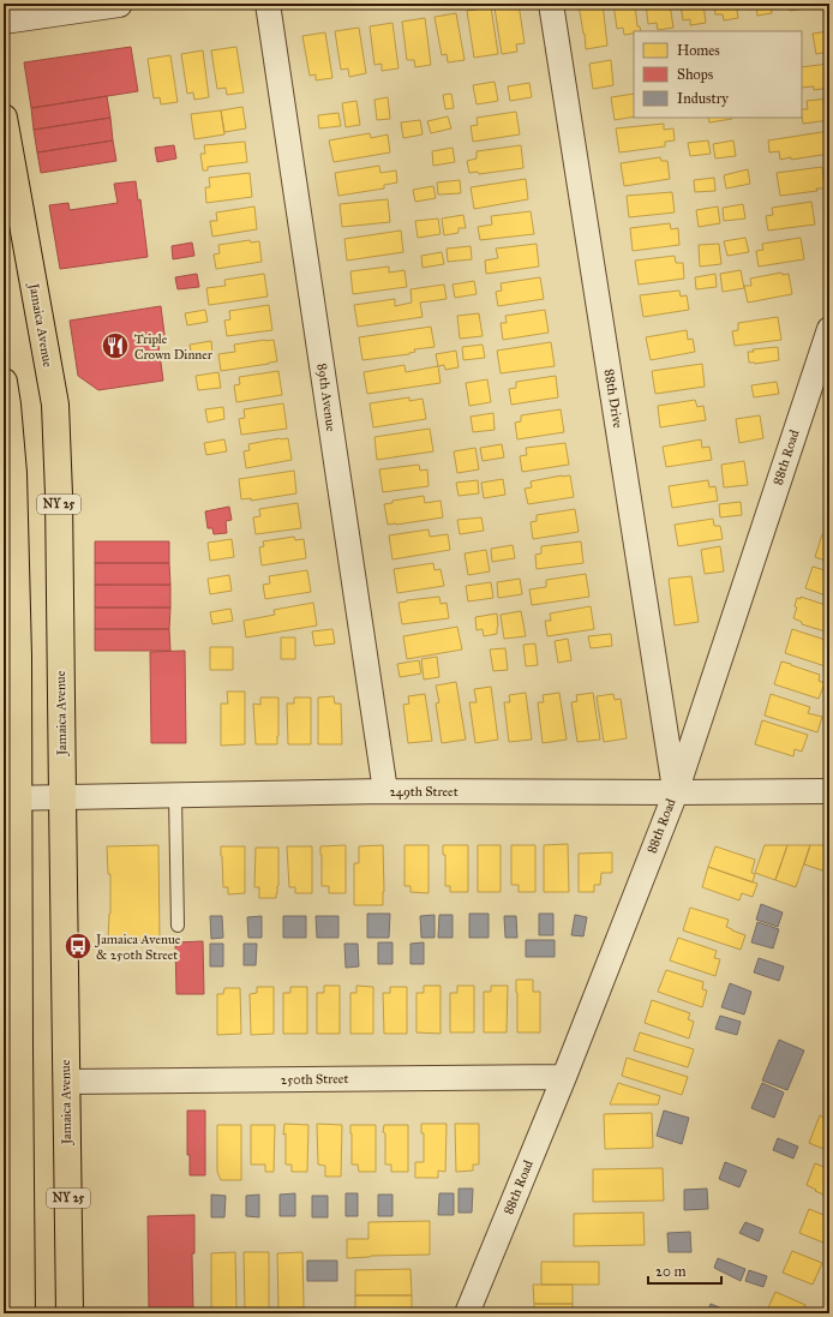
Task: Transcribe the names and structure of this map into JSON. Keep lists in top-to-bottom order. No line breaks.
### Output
{"streets":{"main road":["Jamaica Avenue","NY 25"],"street":["89th Avenue","88th Drive","88th Road","249th Street","250th Street"]},"crossings":[["Jamaica Avenue","249th Street"],["Jamaica Avenue","250th Street"],["89th Avenue","249th Street"],["88th Drive","88th Road"],["88th Drive","249th Street"],["88th Road","249th Street"],["88th Road","250th Street"]],"places":{"restaurant":["Triple Crown Dinner"],"bus stop":["Jamaica Avenue & 250th Street"]},"legend":["Homes","Shops","Industry"],"scale_bar":"20 m"}
